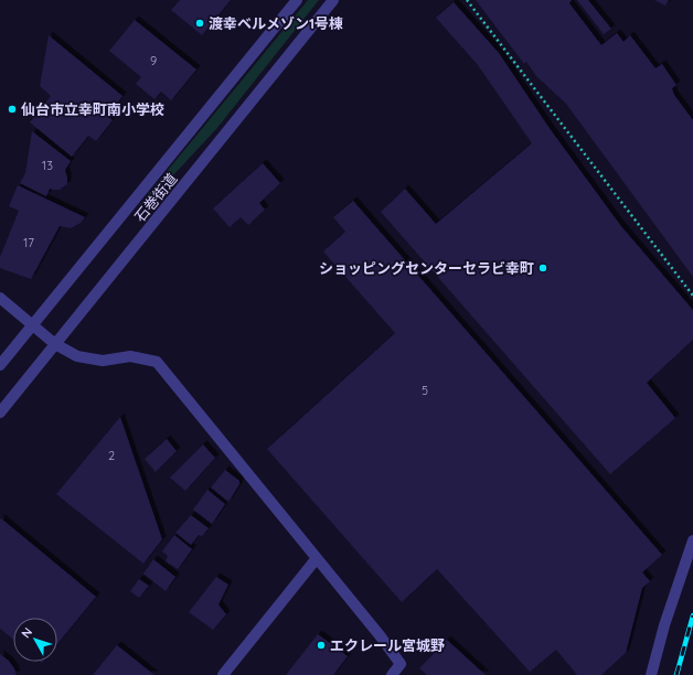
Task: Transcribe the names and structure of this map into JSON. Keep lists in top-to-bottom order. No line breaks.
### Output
{"streets":{"street":["石巻街道"]},"places":["渡幸ベルメゾン1号棟","仙台市立幸町南小学校","ショッピングセンターセラビ幸町","エクレール宮城野"],"house_numbers":["9","13","17","5","2"],"north":"top left"}
